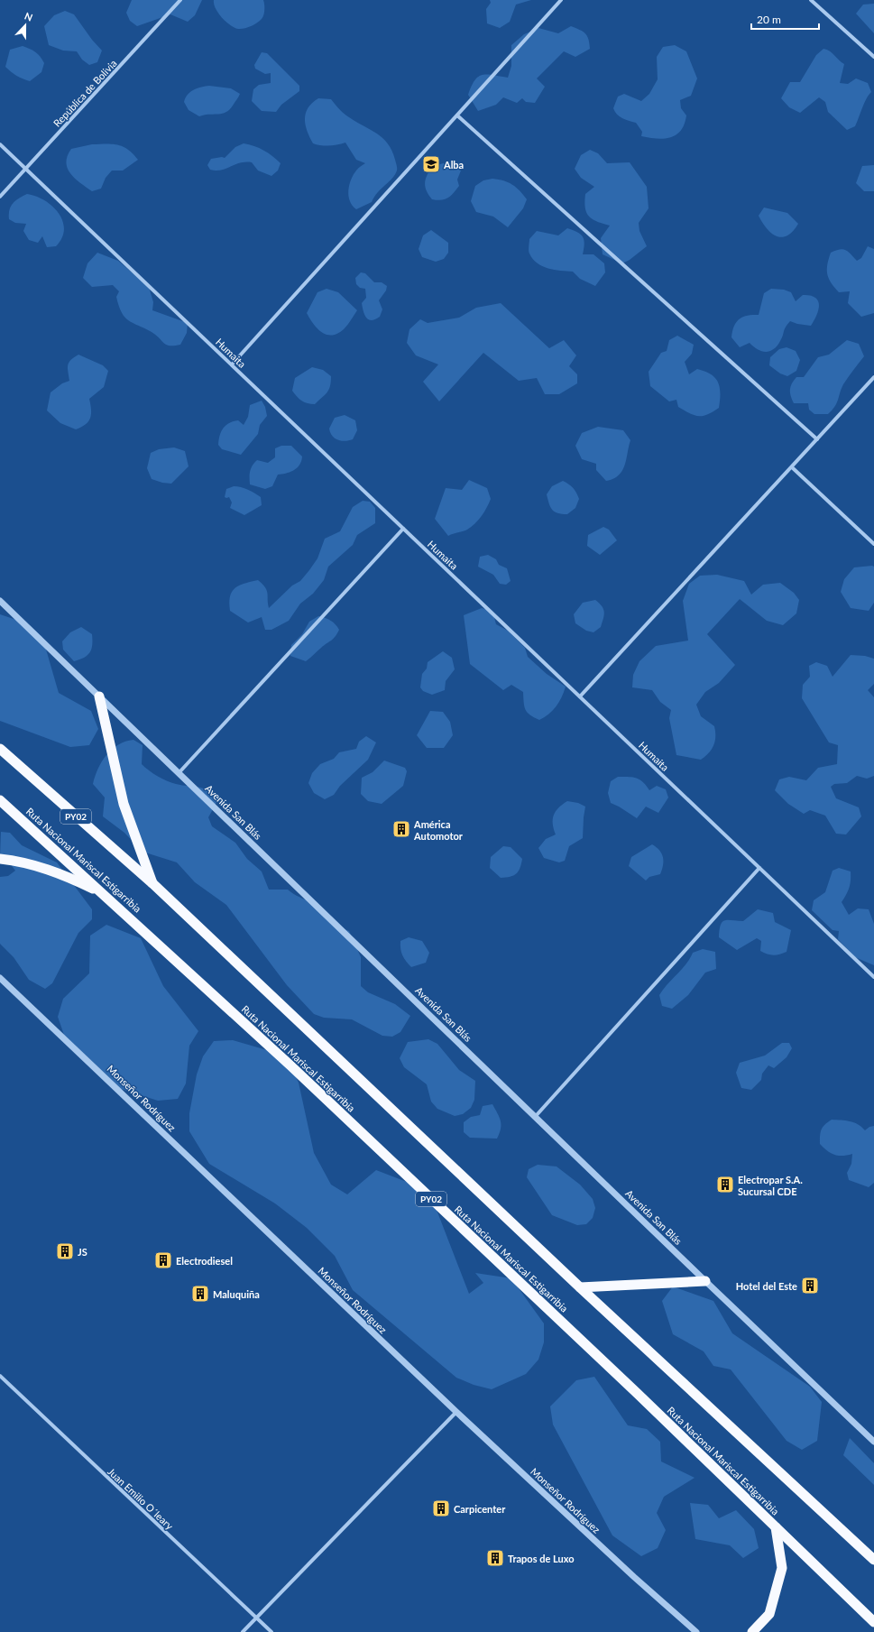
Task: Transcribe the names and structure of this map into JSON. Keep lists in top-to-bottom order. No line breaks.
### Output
{"streets":{"highway":["PY02","Ruta Nacional Mariscal Estigarribia"],"street":["República de Bolivia","Humaita","Avenida San Blás","Monseñor Rodríguez","Juan Emilio O´leary"]},"crossings":[["República de Bolivia","Humaita"]],"places":{"school or university":["Alba"],"building":["América Automotor","Electropar S.A. Sucursal CDE","JS","Electrodiesel","Hotel del Este","Maluquiña","Carpicenter","Trapos de Luxo"]},"scale_bar":"20 m","north":"top"}
